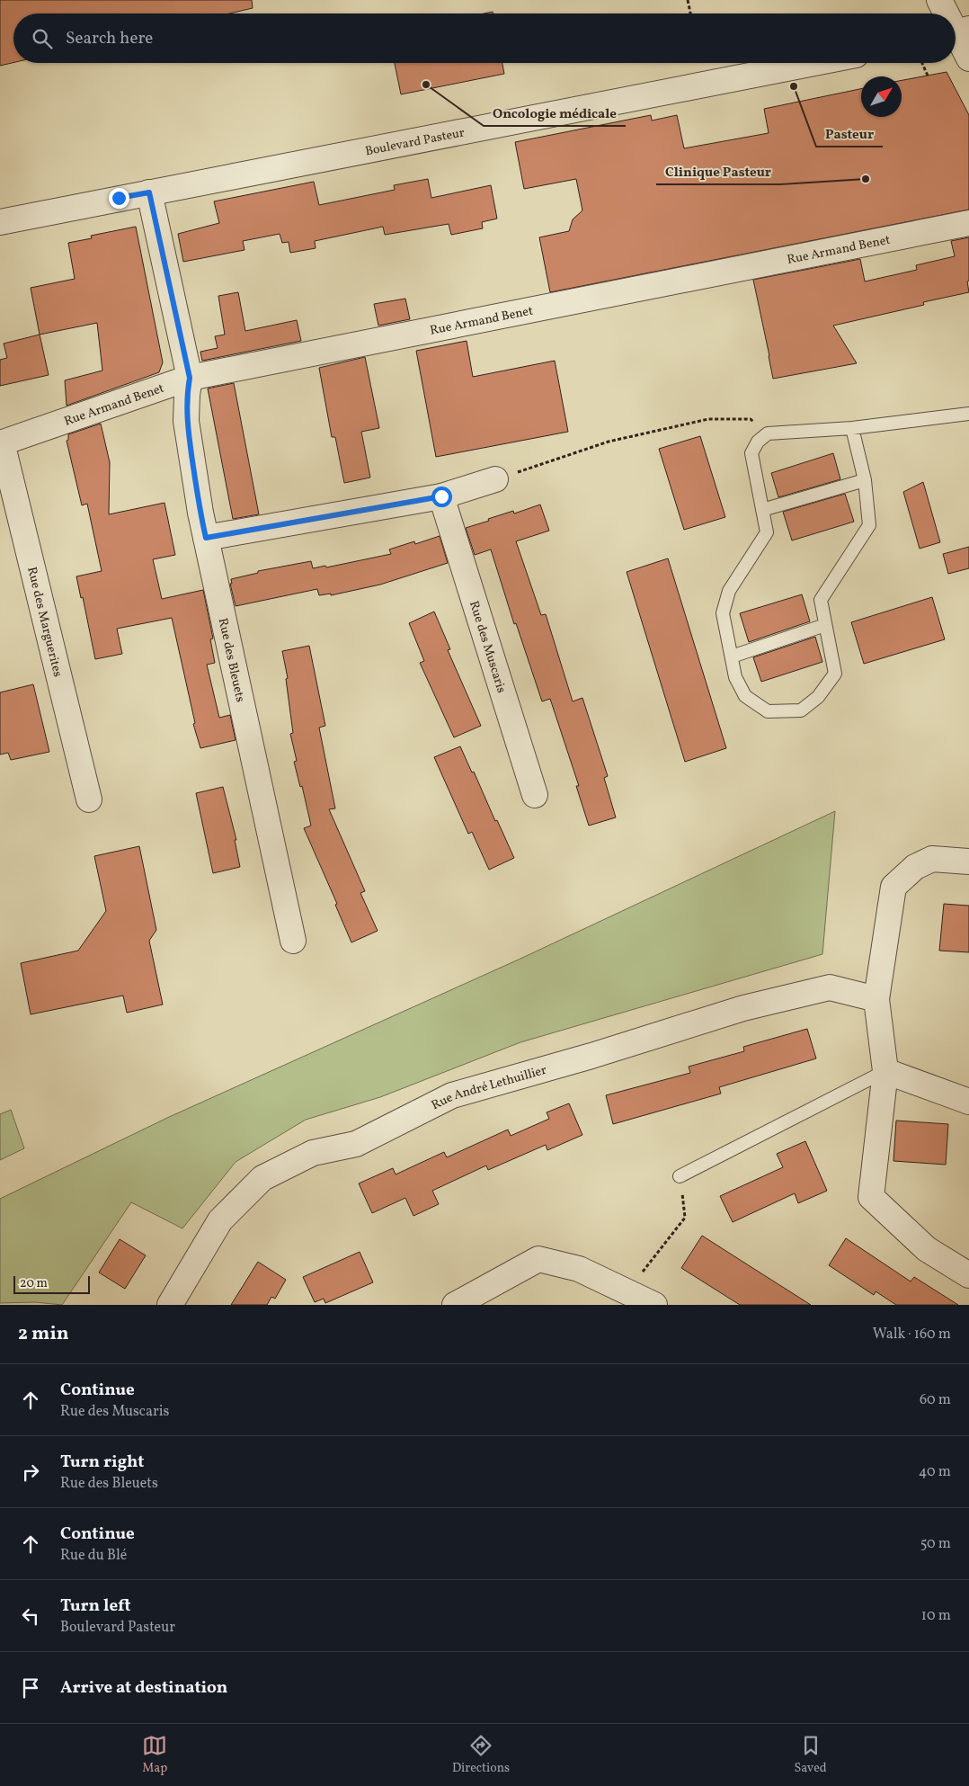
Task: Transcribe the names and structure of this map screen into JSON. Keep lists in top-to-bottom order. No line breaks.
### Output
{"streets":{"street":["Boulevard Pasteur","Rue Armand Benet","Rue des Marguerites","Rue des Muscaris","Rue des Bleuets","Rue André Lethuillier"]},"crossings":[["Boulevard Pasteur","Rue des Bleuets"],["Rue Armand Benet","Rue des Marguerites"],["Rue Armand Benet","Rue des Bleuets"]],"places":["Oncologie médicale","Pasteur","Clinique Pasteur"],"scale_bar":"20 m","north":"top right","page":{"search":"Search here","scale":"20 m","heading":["2 min","Walk · 160 m"],"list":[["Continue","Rue des Muscaris","60 m"],["Turn right","Rue des Bleuets","40 m"],["Continue","Rue du Blé","50 m"],["Turn left","Boulevard Pasteur","10 m"],"Arrive at destination"],"nav":["Map","Directions","Saved"]}}
